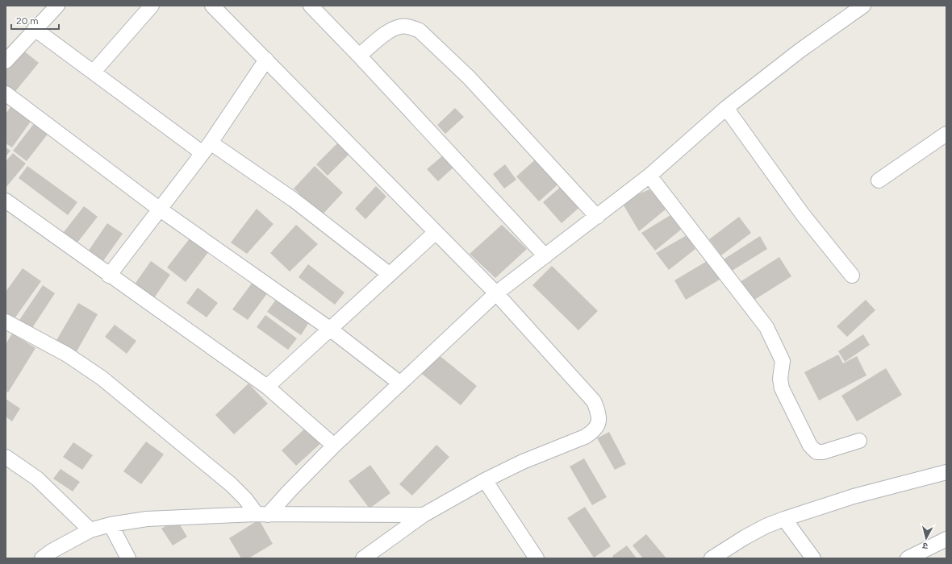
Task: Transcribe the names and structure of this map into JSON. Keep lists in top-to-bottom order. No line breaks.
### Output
{"scale_bar":"20 m","north":"bottom"}
